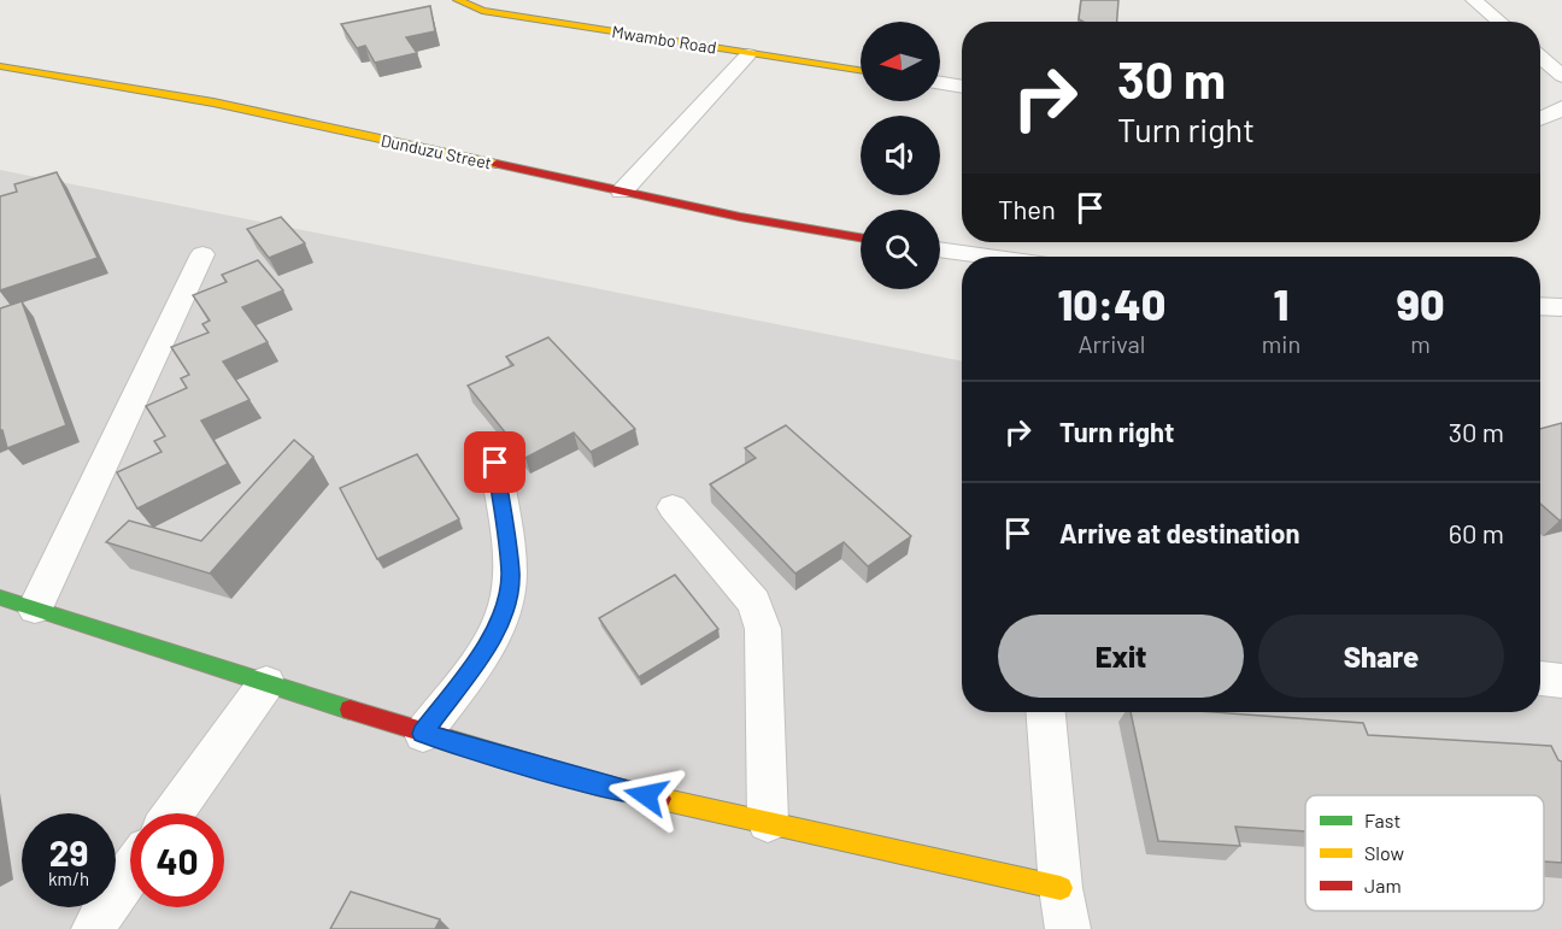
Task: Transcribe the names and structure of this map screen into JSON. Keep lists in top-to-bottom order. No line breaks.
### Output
{"streets":{"street":["Mwambo Road","Dunduzu Street"]},"legend":["Fast","Slow","Jam"],"north":"left","page":{"turn":["30 m","Turn right"],"then":"Then","eta":["10:40","Arrival","1","min","90","m"],"list":[{"name":"Turn right","value":"30 m"},{"name":"Arrive at destination","value":"60 m"}],"buttons":["Exit","Share"],"speed":"29 km/h","limit":"40"}}
